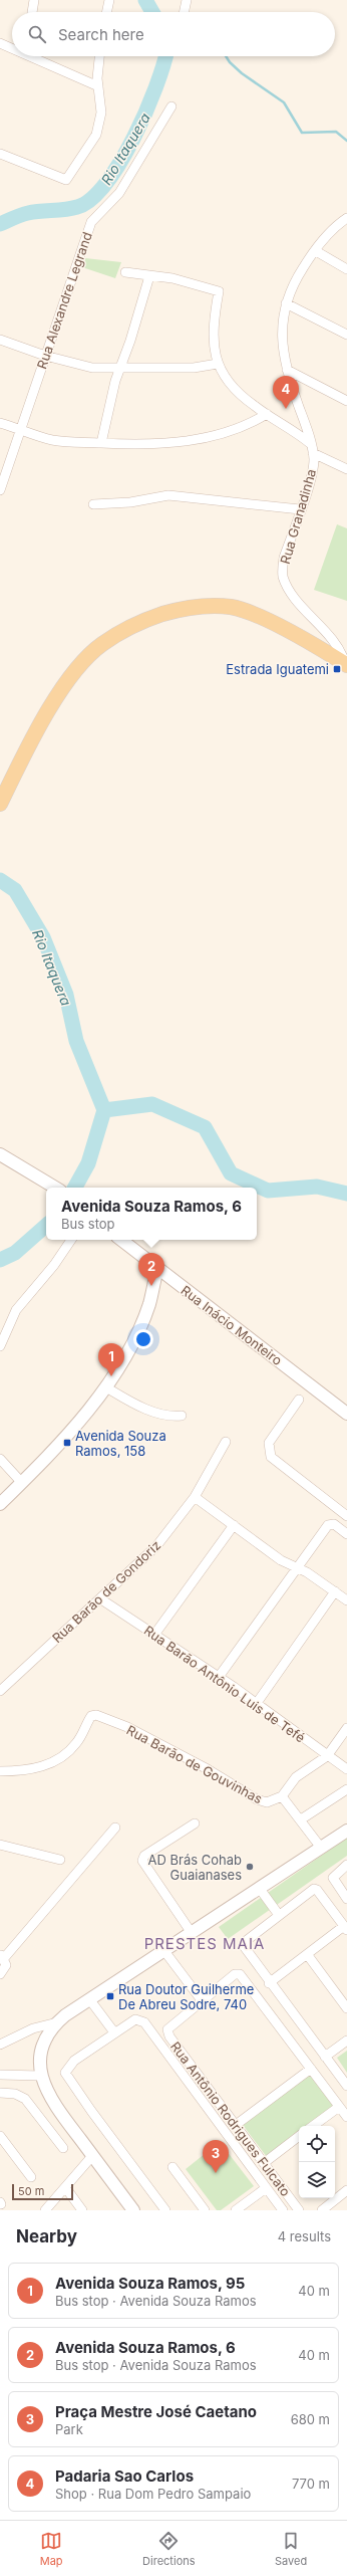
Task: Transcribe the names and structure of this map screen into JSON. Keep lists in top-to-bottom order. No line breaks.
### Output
{"streets":{"street":["Rua Alexandre Legrand","Rua Granadinha","Rua Inácio Monteiro","Rua Barão de Gondoriz","Rua Barão Antônio Luis de Tefé","Rua Barão de Gouvinhas","Rua Antônio Rodrigues Fulcato"]},"crossings":[["Rua Barão de Gondoriz","Rua Barão Antônio Luis de Tefé"]],"districts":["PRESTES MAIA"],"water":["Rio Itaquera"],"places":{"transit":["Estrada Iguatemi","Avenida Souza Ramos, 158","Rua Doutor Guilherme De Abreu Sodre, 740"],"other":["AD Brás Cohab Guaianases"]},"scale_bar":"50 m","page":{"search":"Search here","pins":["4","2","1","3"],"popup":["Avenida Souza Ramos, 6","Bus stop"],"scale":"50 m","heading":["Nearby","4 results"],"list":[{"mark":"1","name":"Avenida Souza Ramos, 95","note":"Bus stop · Avenida Souza Ramos","value":"40 m"},{"mark":"2","name":"Avenida Souza Ramos, 6","note":"Bus stop · Avenida Souza Ramos","value":"40 m"},{"mark":"3","name":"Praça Mestre José Caetano","note":"Park","value":"680 m"},{"mark":"4","name":"Padaria Sao Carlos","note":"Shop · Rua Dom Pedro Sampaio","value":"770 m"}],"nav":["Map","Directions","Saved"]}}
